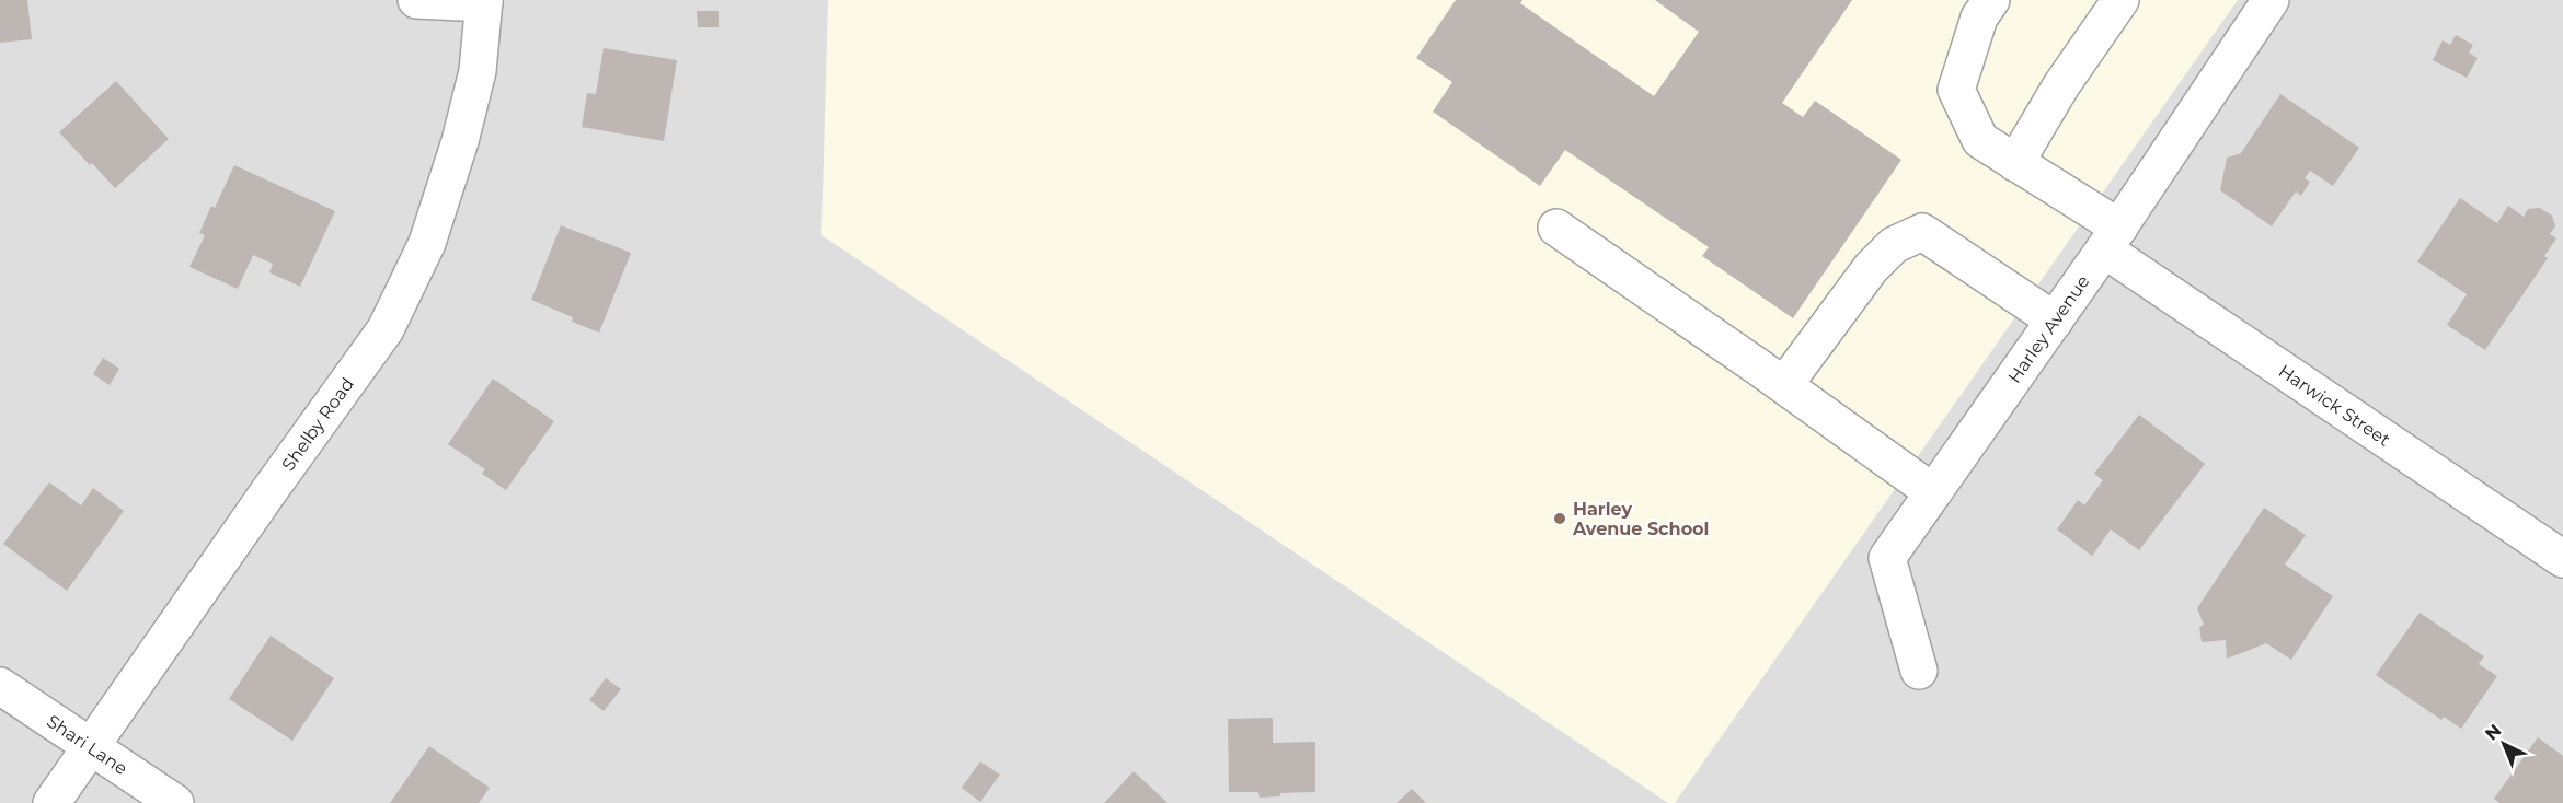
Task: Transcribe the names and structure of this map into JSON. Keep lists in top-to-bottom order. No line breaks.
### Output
{"streets":{"street":["Harley Avenue","Harwick Street","Shelby Road","Shari Lane"]},"crossings":[["Harley Avenue","Harwick Street"],["Shelby Road","Shari Lane"]],"places":["Harley Avenue School"],"north":"top left"}
